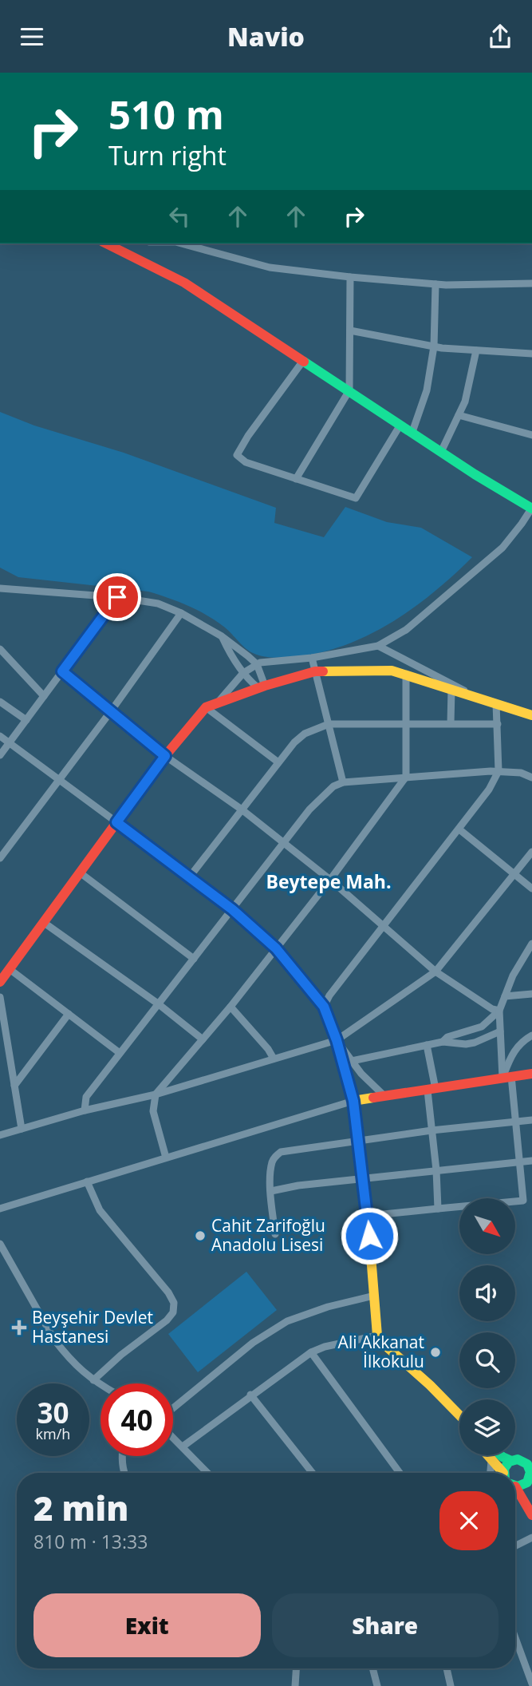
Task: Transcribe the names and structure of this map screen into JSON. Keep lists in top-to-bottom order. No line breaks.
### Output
{"districts":["Beytepe Mah."],"places":{"other":["Cahit Zarifoğlu Anadolu Lisesi","Ali Akkanat İlkokulu"],"health":["Beyşehir Devlet Hastanesi"]},"north":"bottom right","page":{"header":"Navio","turn":["510 m","Turn right"],"speed":"30 km/h","limit":"40","heading":["2 min","810 m · 13:33"],"buttons":["Exit","Share"]}}
